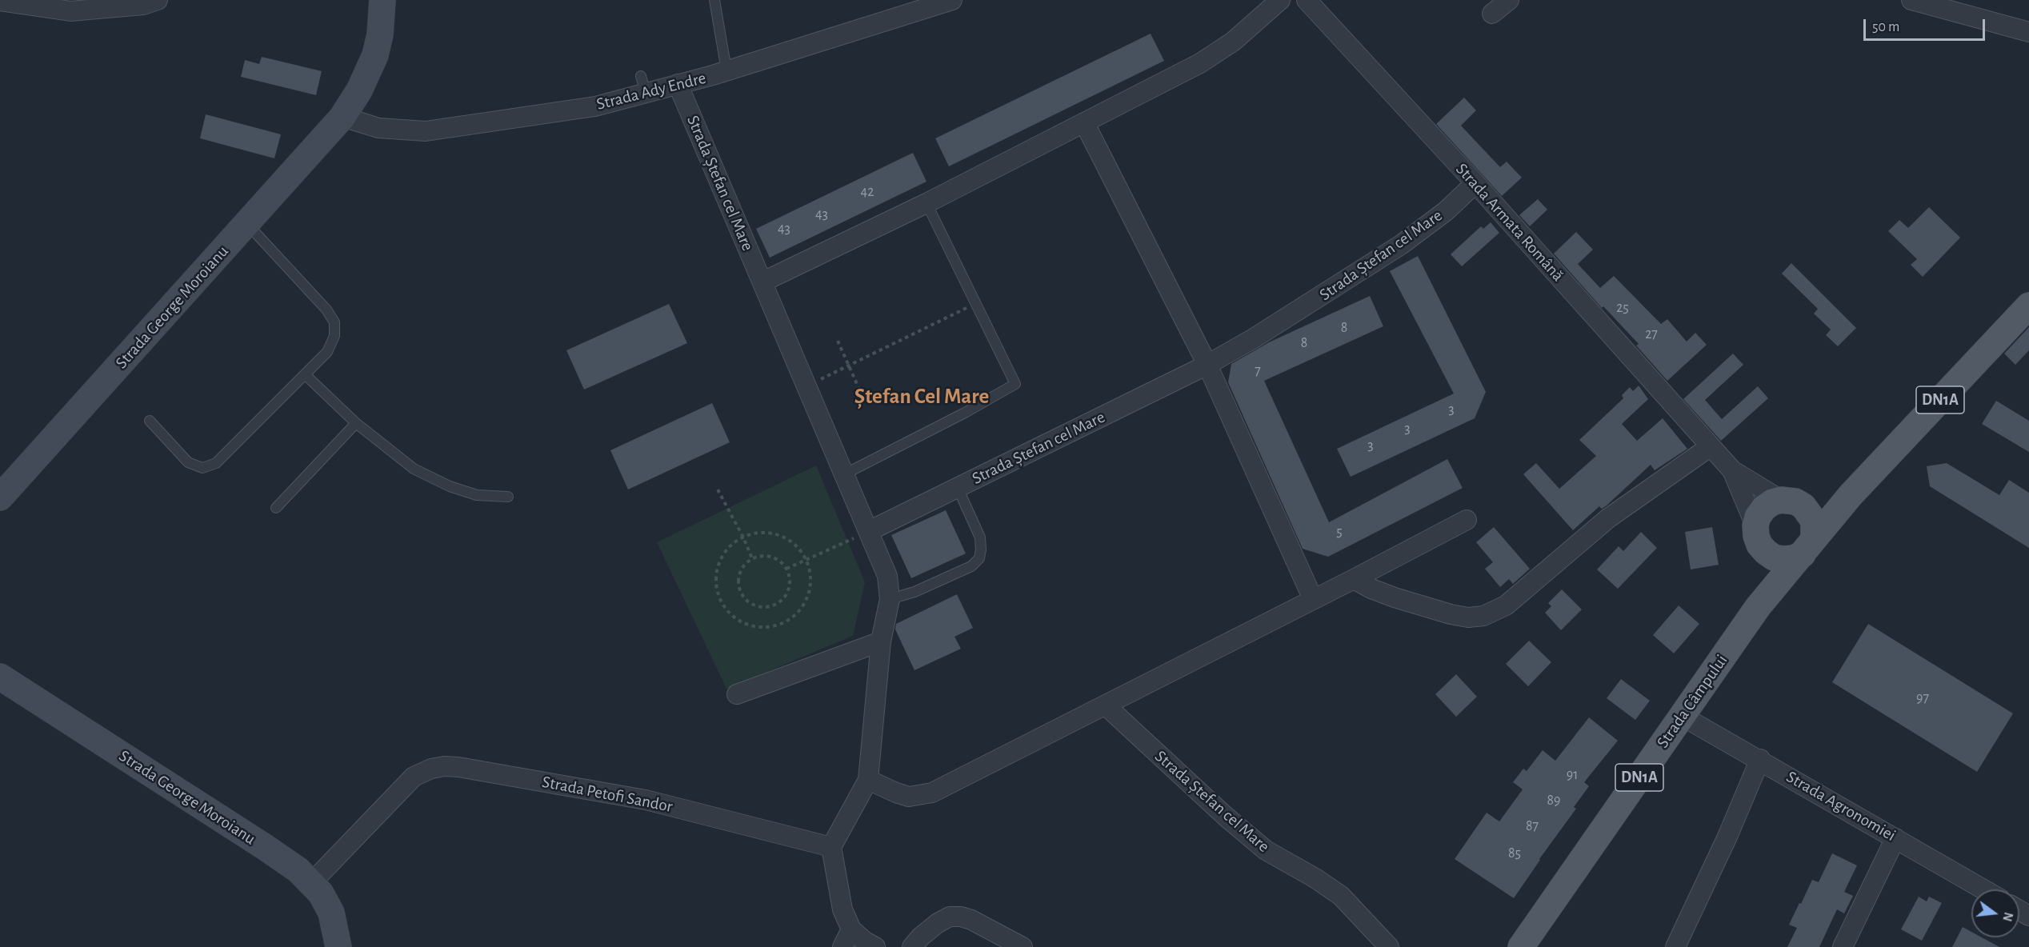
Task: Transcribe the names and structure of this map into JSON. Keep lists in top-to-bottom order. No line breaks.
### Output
{"streets":{"main road":["Strada George Moroianu","DN1A","Strada Câmpului"],"street":["Strada Ady Endre","Strada Ștefan cel Mare","Strada Armata Română","Strada Petofi Sandor","Strada Agronomiei"]},"crossings":[["Strada Ady Endre","Strada Ștefan cel Mare"],["Strada Ady Endre","Strada George Moroianu"],["Strada Ștefan cel Mare","Strada Armata Română"],["Strada Ștefan cel Mare","Strada Petofi Sandor"],["Strada Armata Română","Strada Câmpului"],["Strada George Moroianu","Strada Petofi Sandor"],["Strada Câmpului","Strada Agronomiei"]],"districts":["Ștefan Cel Mare"],"house_numbers":["42","43","43","25","8","27","8","7","3","3","3","5","97","91","89","87","85"],"scale_bar":"50 m","north":"right"}
